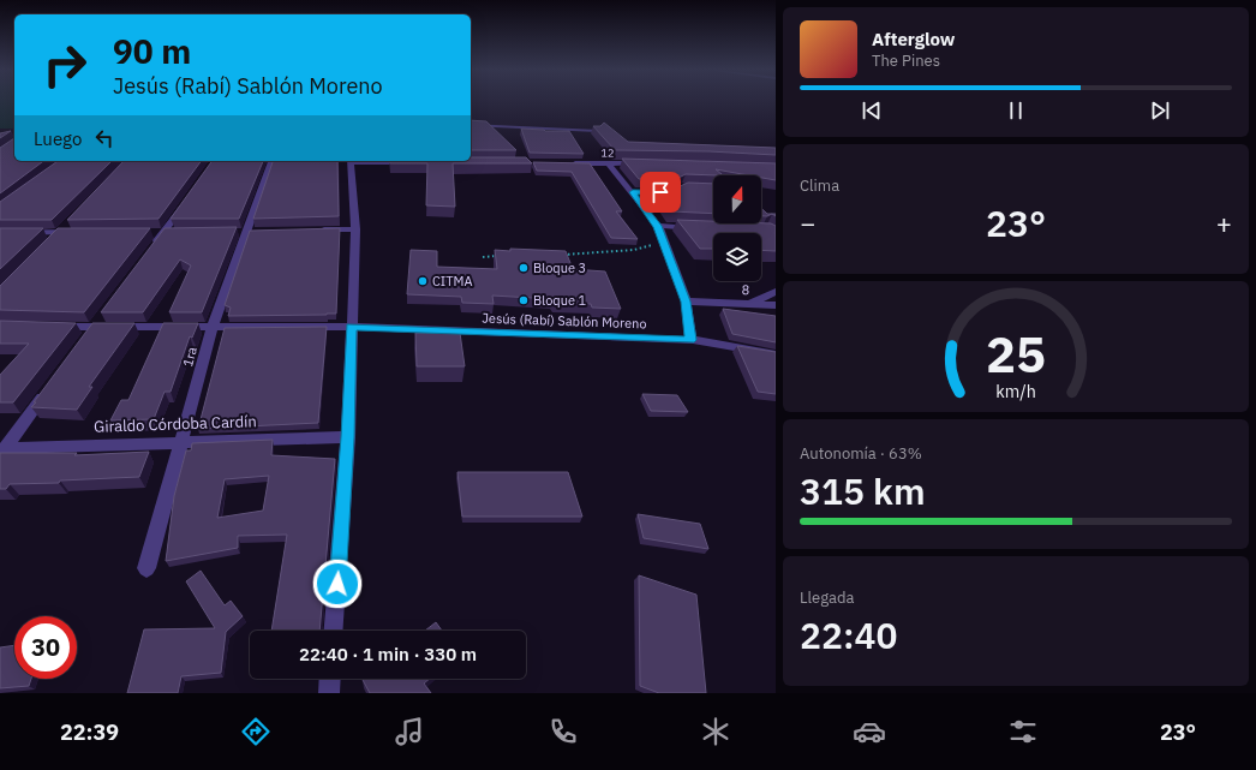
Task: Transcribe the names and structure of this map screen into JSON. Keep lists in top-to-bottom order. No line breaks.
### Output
{"streets":{"street":["12","8","Jesús (Rabí) Sablón Moreno","1ra","Giraldo Córdoba Cardín"]},"crossings":[["Jesús (Rabí) Sablón Moreno","1ra"],["1ra","Giraldo Córdoba Cardín"]],"places":["Bloque 3","CITMA","Bloque 1"],"north":"top","page":{"turn":["90 m","Jesús (Rabí) Sablón Moreno"],"song":["Afterglow","The Pines"],"then":"Luego","tile":["Clima",["Autonomía · 63%","315 km"],["Llegada","22:40"]],"heat":["−","23°","+"],"limit":"30","trip":"22:40 · 1 min · 330 m","tabs":["22:39","23°"],"gauge":["25","km/h"]}}
